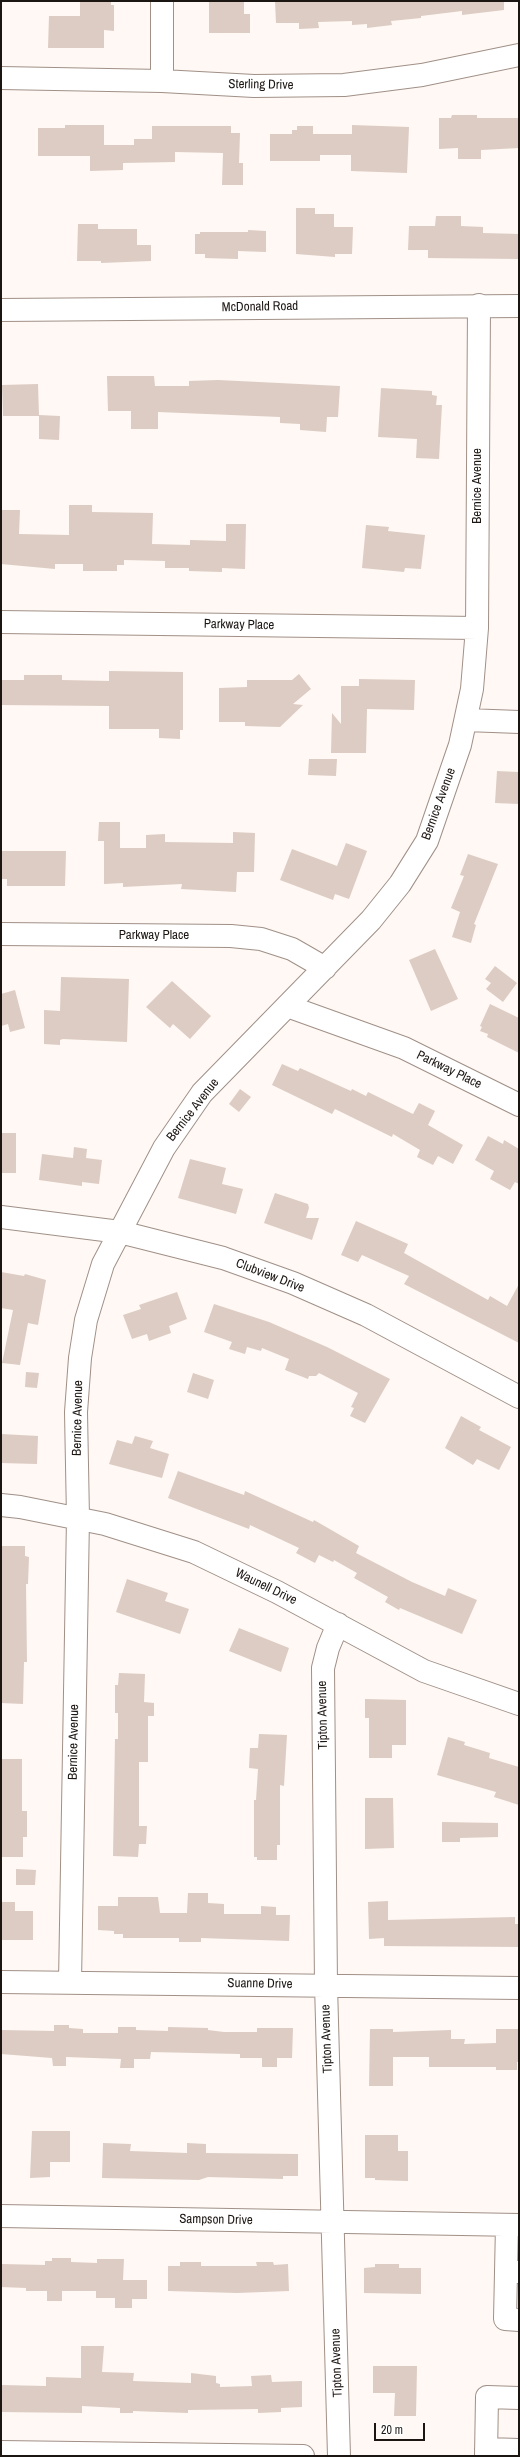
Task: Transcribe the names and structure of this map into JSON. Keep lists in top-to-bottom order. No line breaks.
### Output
{"streets":{"street":["Sterling Drive","McDonald Road","Bernice Avenue","Parkway Place","Clubview Drive","Waunell Drive","Tipton Avenue","Suanne Drive","Sampson Drive"]},"crossings":[["McDonald Road","Bernice Avenue"],["Bernice Avenue","Parkway Place"],["Bernice Avenue","Clubview Drive"],["Bernice Avenue","Waunell Drive"],["Bernice Avenue","Suanne Drive"],["Waunell Drive","Tipton Avenue"],["Tipton Avenue","Suanne Drive"],["Tipton Avenue","Sampson Drive"]],"scale_bar":"20 m"}
